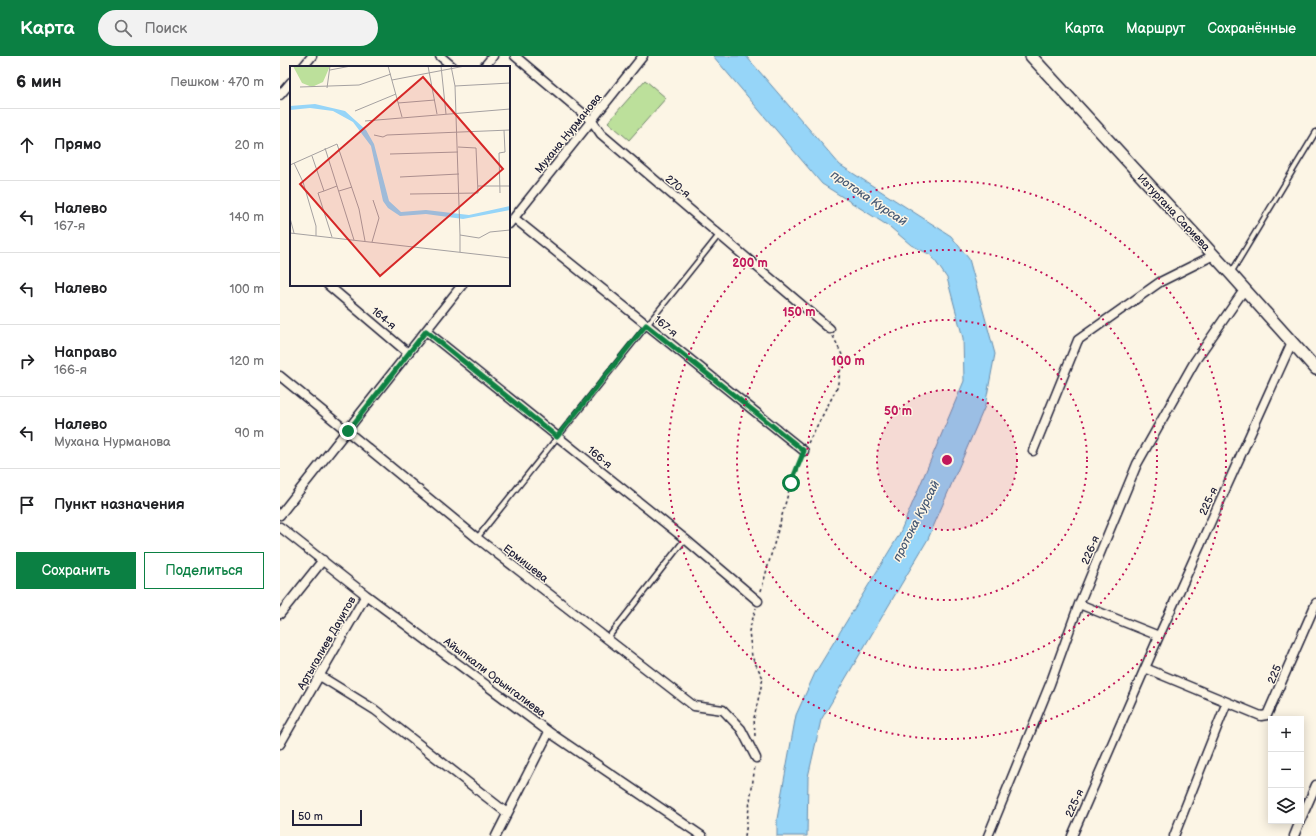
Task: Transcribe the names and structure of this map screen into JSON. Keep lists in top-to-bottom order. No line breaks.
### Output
{"streets":{"street":["Мухана Нурманова","270-я","Изтургана Сариева","164-я","167-я","166-я","225-я","226-я","Ермишева","Артыгалиев Дауитов","225","Айыпкали Орынгалиева"]},"crossings":[["Мухана Нурманова","270-я"],["Мухана Нурманова","167-я"],["Изтургана Сариева","225-я"],["Изтургана Сариева","226-я"],["Артыгалиев Дауитов","Айыпкали Орынгалиева"]],"water":["протока Курсай"],"scale_bar":"50 m","page":{"header":"Карта","search":"Поиск","nav":["Карта","Маршрут","Сохранённые"],"heading":["6 мин","Пешком · 470 m"],"list":[["Прямо","20 m"],["Налево","167-я","140 m"],["Налево","100 m"],["Направо","166-я","120 m"],["Налево","Мухана Нурманова","90 m"],"Пункт назначения"],"buttons":["Сохранить","Поделиться"],"map_buttons":["+","−"],"scale":"50 m"},"rings":["200 m","150 m","100 m","50 m"]}
